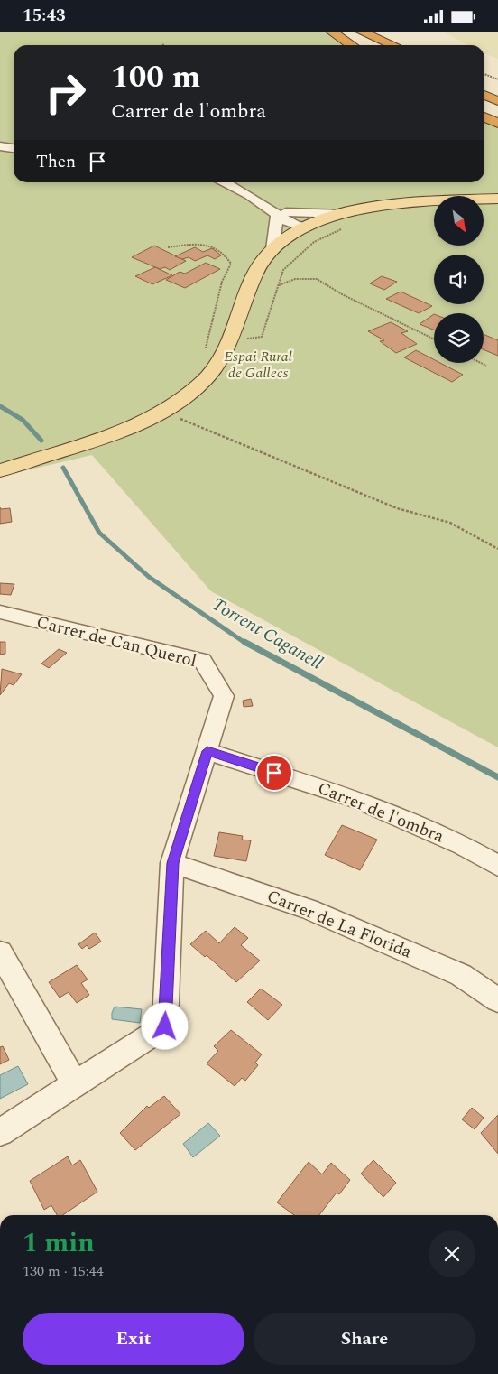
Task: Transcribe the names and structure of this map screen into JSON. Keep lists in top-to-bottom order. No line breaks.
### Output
{"streets":{"street":["Carrer de Can Querol","Carrer de l'ombra","Carrer de La Florida"]},"crossings":[["Carrer de Can Querol","Carrer de l'ombra"],["Carrer de Can Querol","Carrer de La Florida"]],"water":["Torrent Caganell"],"parks":["Espai Rural de Gallecs"],"north":"bottom right","page":{"status":"15:43","turn":["100 m","Carrer de l'ombra"],"then":"Then","heading":["1 min","130 m · 15:44"],"buttons":["Exit","Share"]}}
